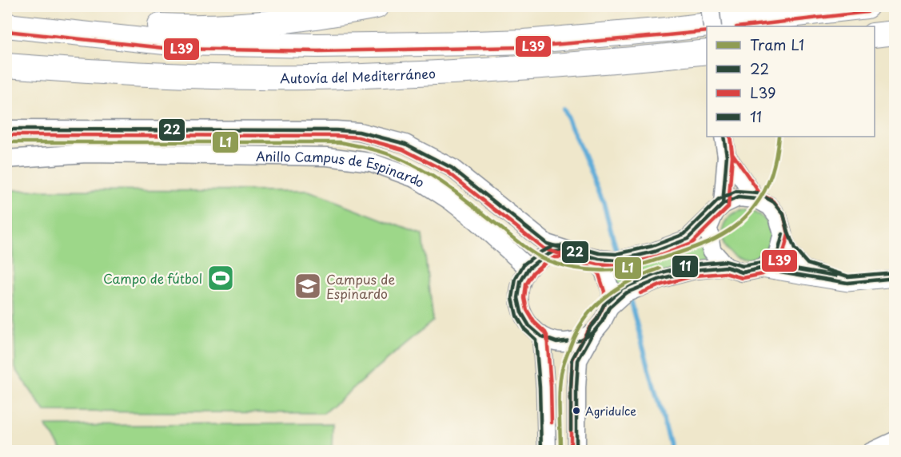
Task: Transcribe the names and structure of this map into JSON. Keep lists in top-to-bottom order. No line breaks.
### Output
{"streets":{"highway":["Autovía del Mediterráneo"],"main road":["Anillo Campus de Espinardo"]},"places":{"sports":["Campo de fútbol"],"school or university":["Campus de Espinardo"],"other":["Agridulce"]},"lines":["transit line L39","transit line 22","tram line L1","transit line 11"],"legend":["Tram L1","22","L39","11"]}
